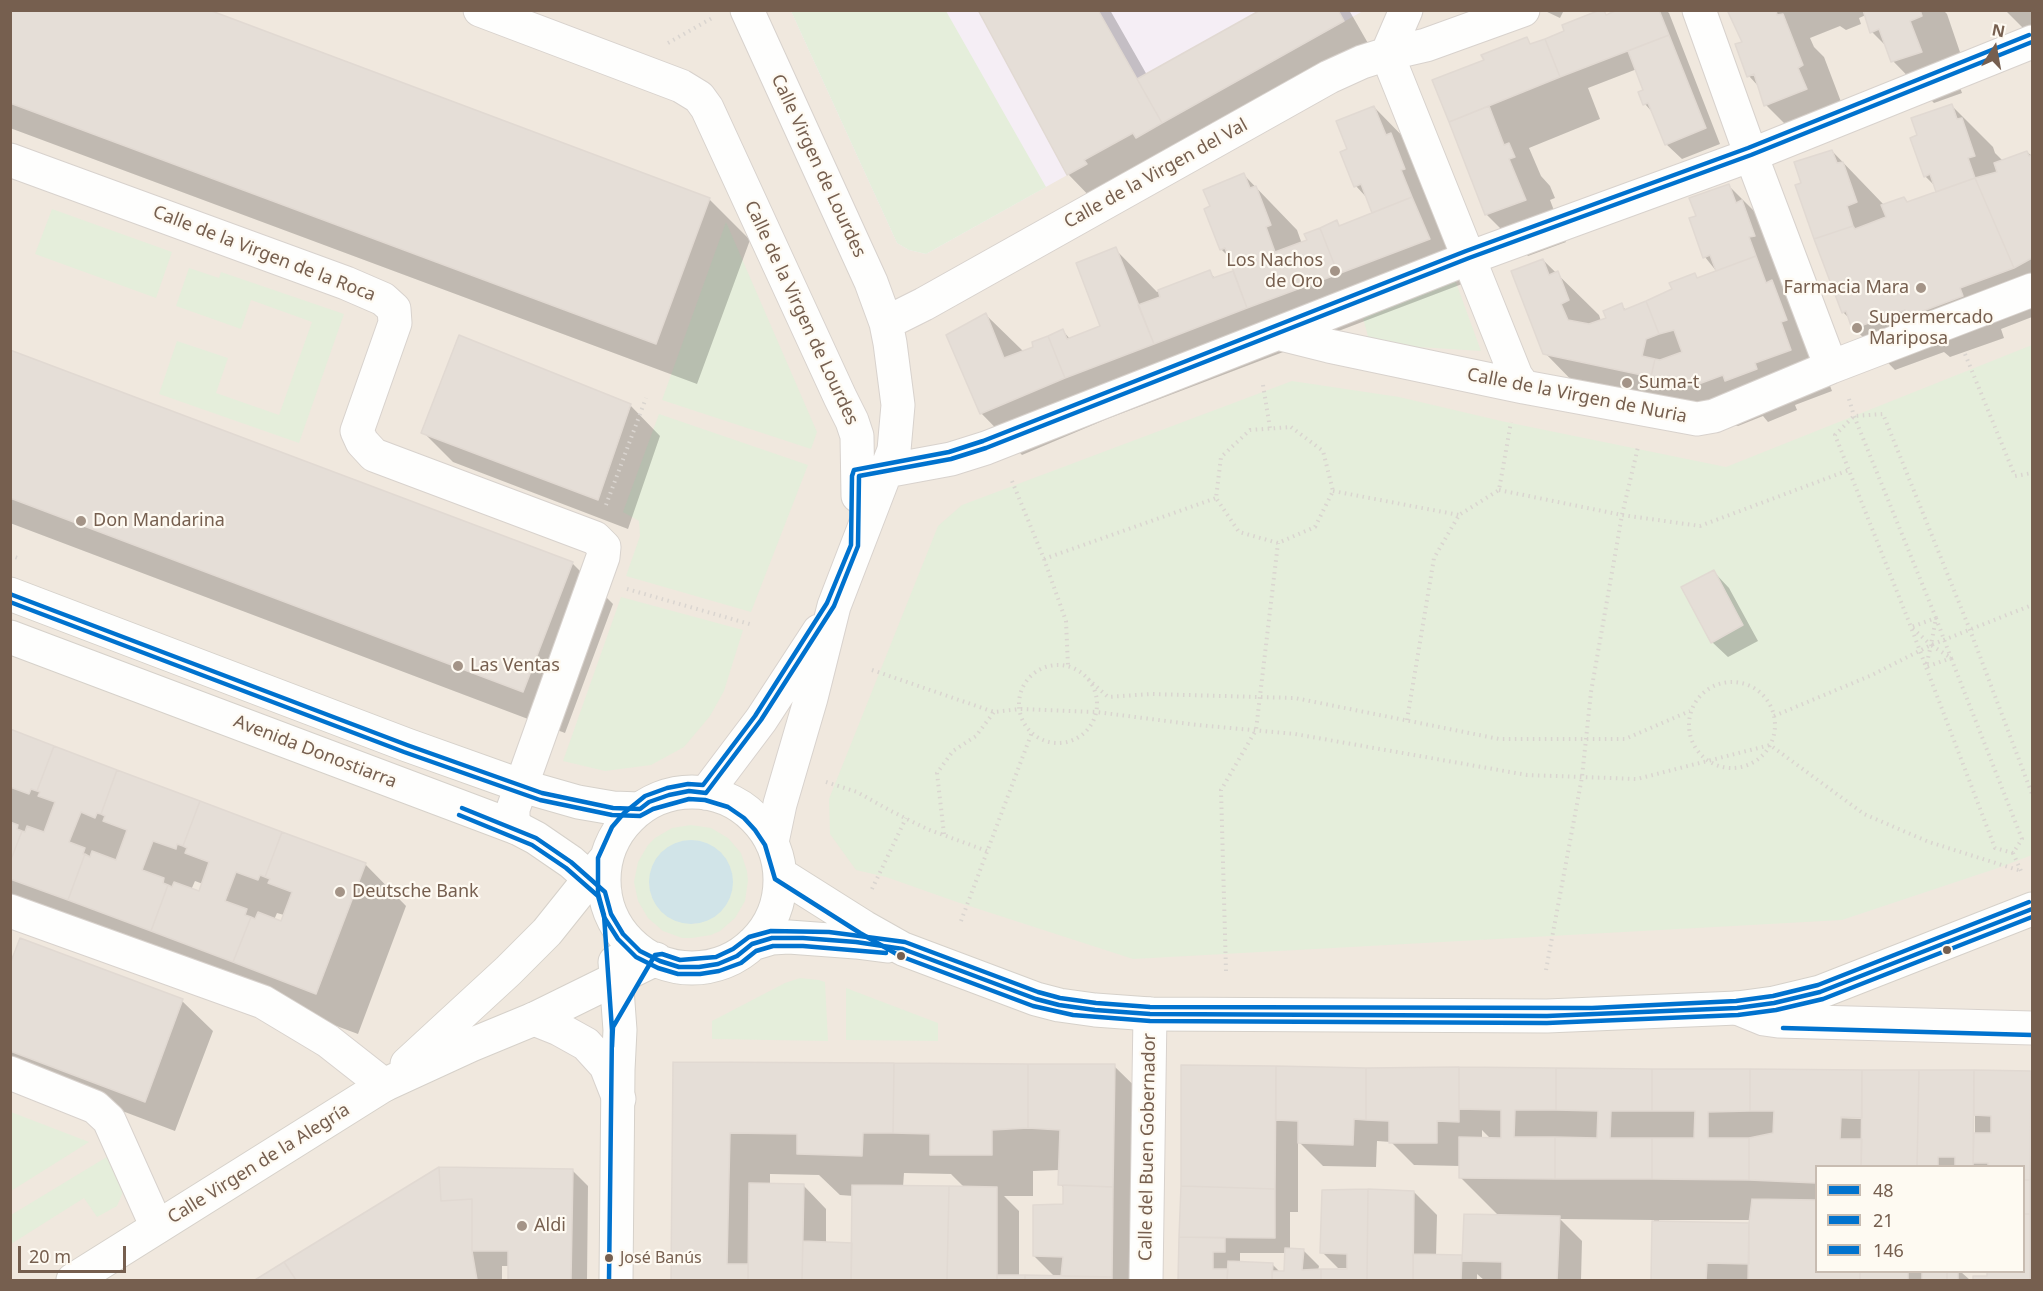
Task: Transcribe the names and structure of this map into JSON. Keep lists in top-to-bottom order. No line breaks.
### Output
{"streets":{"street":["Calle Virgen de Lourdes","Calle de la Virgen del Val","Calle de la Virgen de la Roca","Calle de la Virgen de Lourdes","Calle de la Virgen de Nuria","Avenida Donostiarra","Calle del Buen Gobernador","Calle Virgen de la Alegría"]},"crossings":[["Calle Virgen de Lourdes","Calle de la Virgen del Val"],["Calle Virgen de Lourdes","Calle de la Virgen de Lourdes"],["Calle de la Virgen del Val","Calle de la Virgen de Lourdes"],["Calle de la Virgen de la Roca","Avenida Donostiarra"],["Avenida Donostiarra","Calle Virgen de la Alegría"]],"places":["Los Nachos de Oro","Farmacia Mara","Supermercado Mariposa","Suma-t","Don Mandarina","Las Ventas","Deutsche Bank","Aldi","José Banús"],"lines":["transit line 146","transit line 48","transit line 21"],"legend":["48","21","146"],"scale_bar":"20 m","north":"top"}
